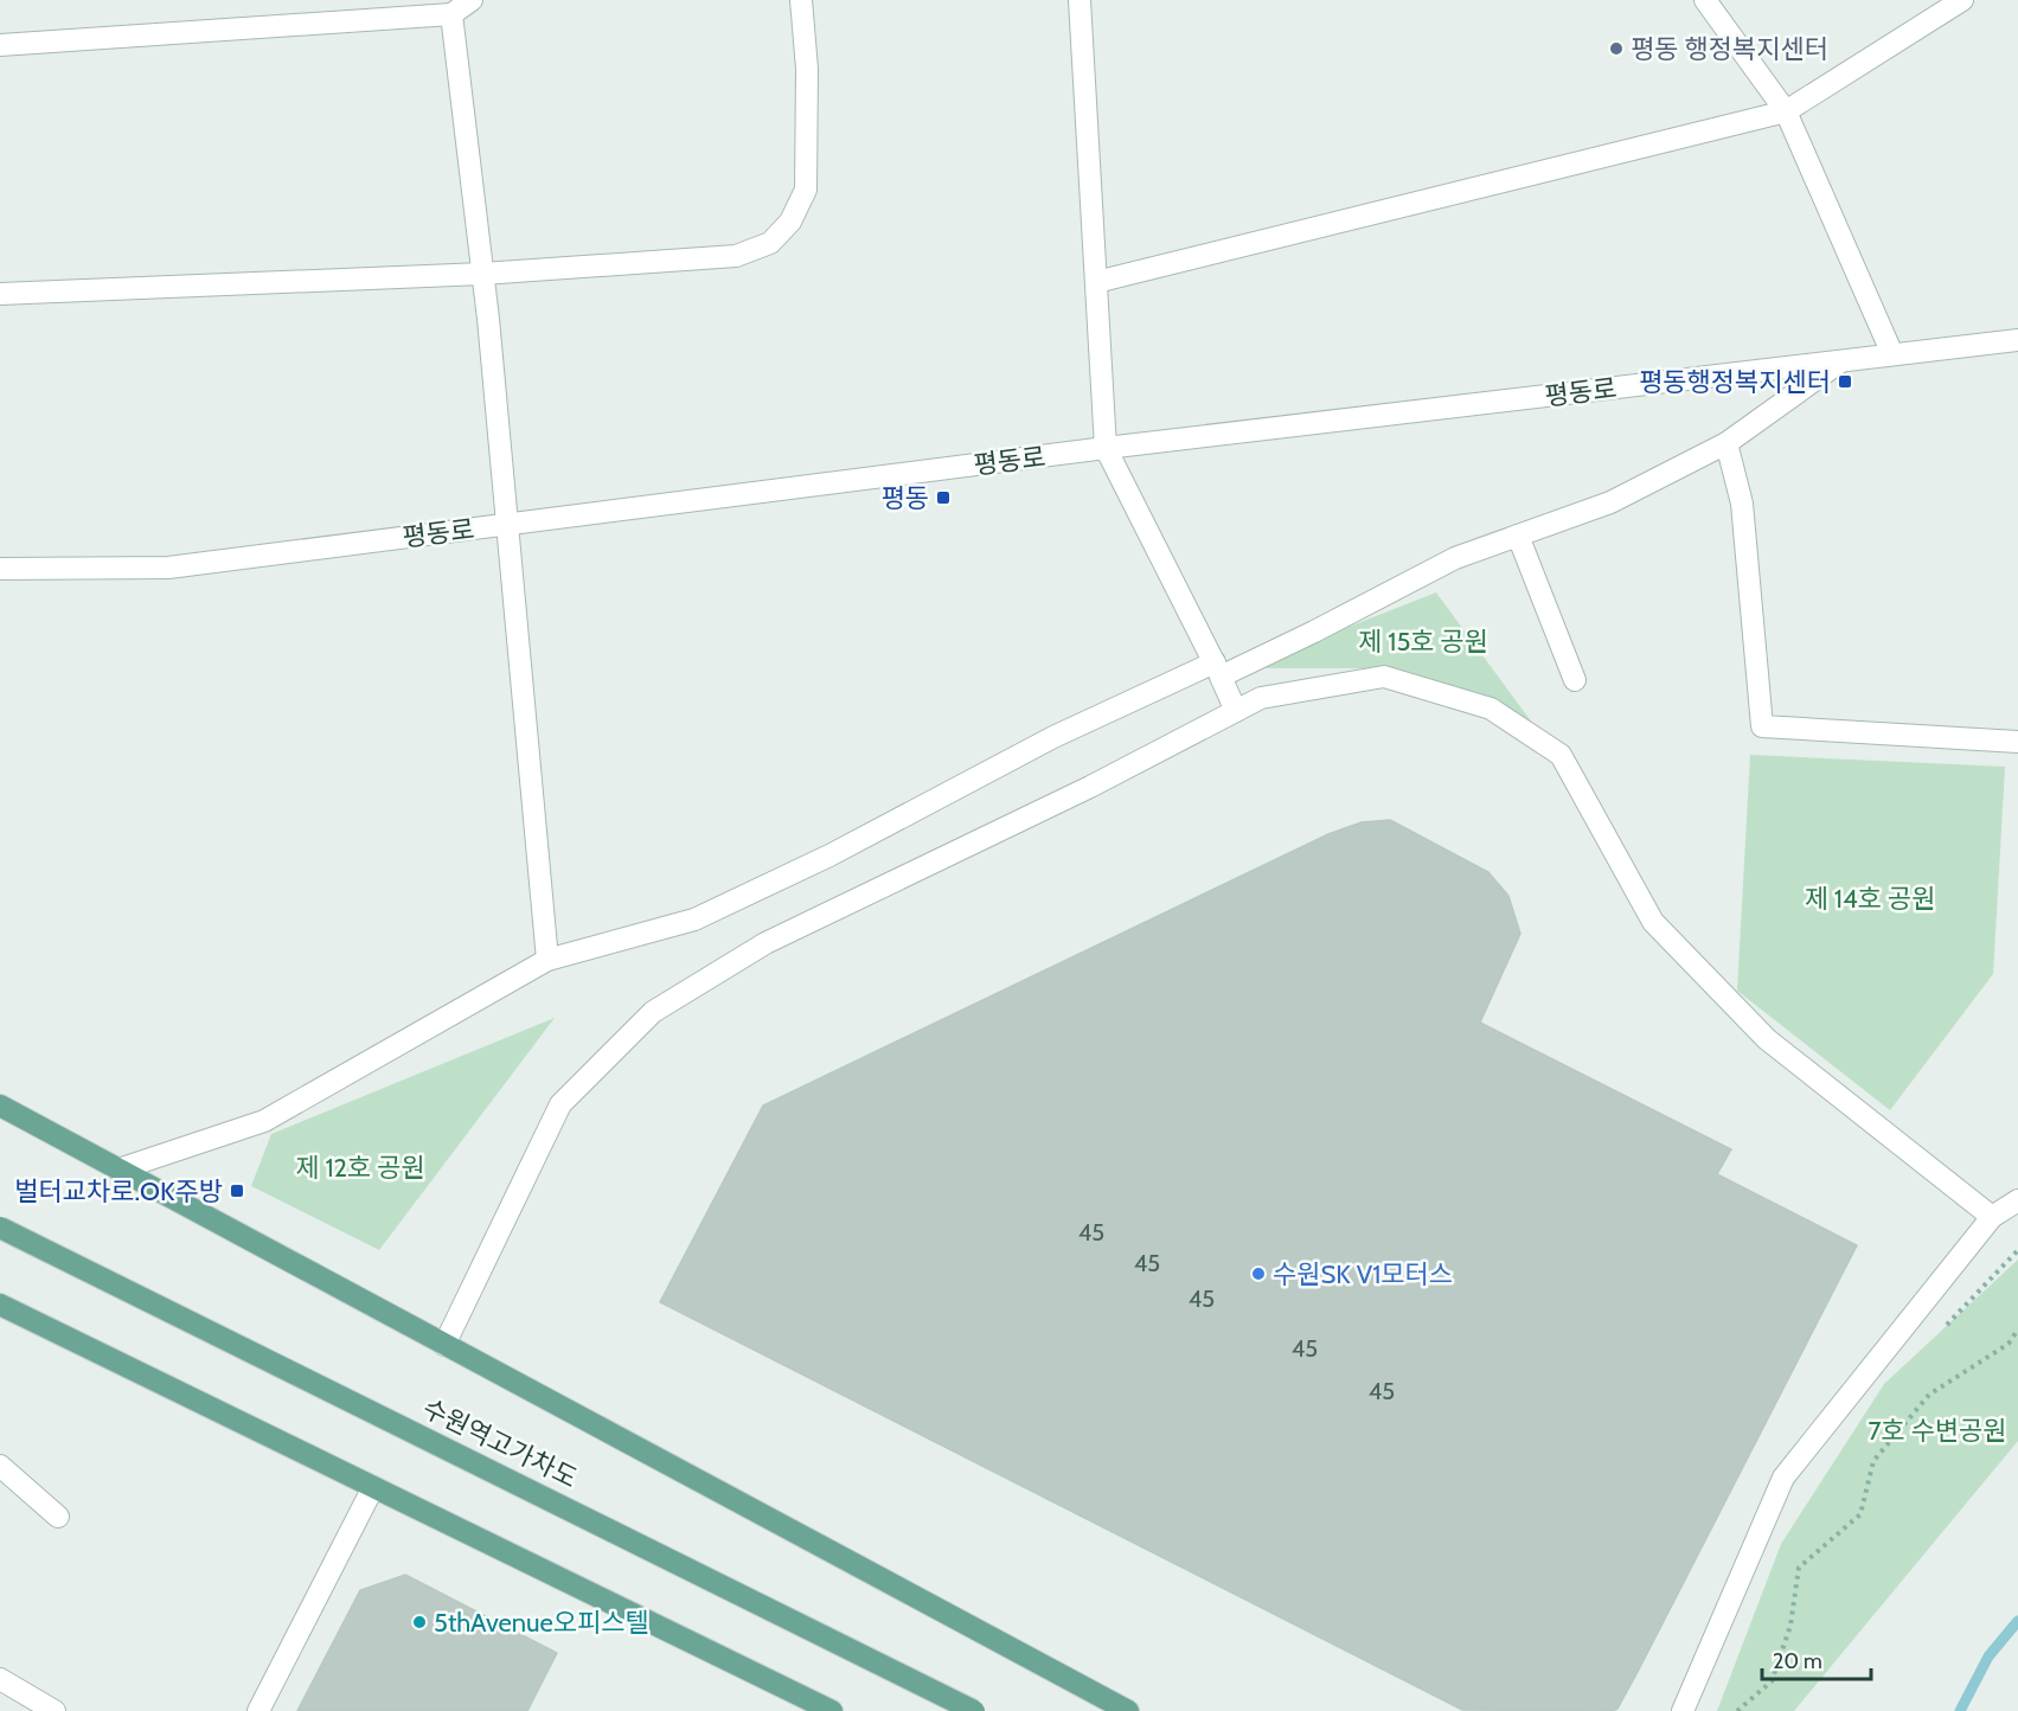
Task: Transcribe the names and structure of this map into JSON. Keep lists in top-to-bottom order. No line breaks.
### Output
{"streets":{"main road":["수원역고가차도"],"street":["평동로"]},"parks":["제 15호 공원","제 14호 공원","제 12호 공원","7호 수변공원"],"places":{"other":["평동 행정복지센터","수원SK V1모터스","5thAvenue오피스텔"],"transit":["평동행정복지센터","평동","벌터교차로.OK주방"]},"house_numbers":["45","45","45","45","45"],"scale_bar":"20 m"}
